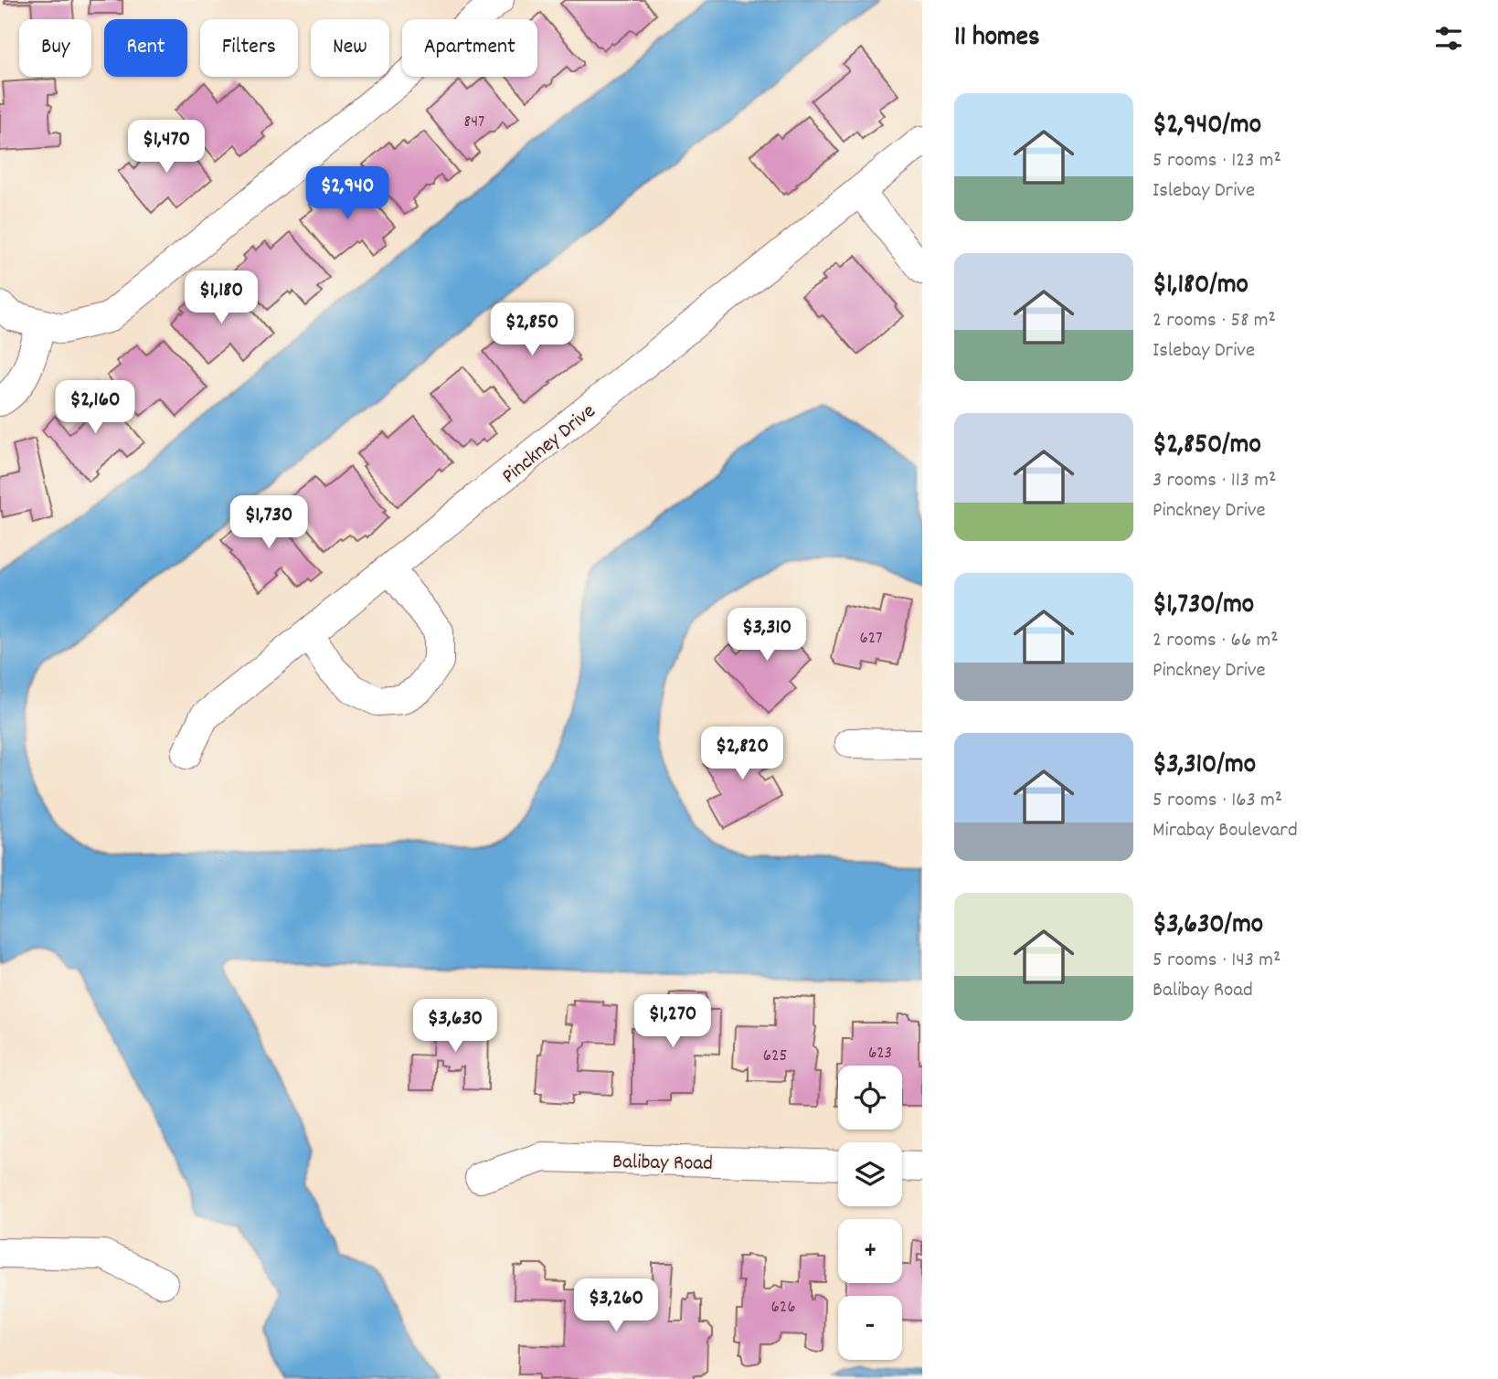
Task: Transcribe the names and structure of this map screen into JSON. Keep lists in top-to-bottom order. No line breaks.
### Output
{"streets":{"street":["Pinckney Drive","Balibay Road"]},"house_numbers":["847","627","623","625","626"],"page":{"heading":"11 homes","chip":["Buy","Rent","Filters","New","Apartment"],"list":[{"name":"$2,940/mo","note":"5 rooms · 123 m² · Islebay Drive"},{"name":"$1,180/mo","note":"2 rooms · 58 m² · Islebay Drive"},{"name":"$2,850/mo","note":"3 rooms · 113 m² · Pinckney Drive"},{"name":"$1,730/mo","note":"2 rooms · 66 m² · Pinckney Drive"},{"name":"$3,310/mo","note":"5 rooms · 163 m² · Mirabay Boulevard"},{"name":"$3,630/mo","note":"5 rooms · 143 m² · Balibay Road"}],"price":["$1,470","$2,940","$1,180","$2,850","$2,160","$1,730","$3,310","$2,820","$1,270","$3,630","$3,260"],"map_buttons":["+","−"]}}
